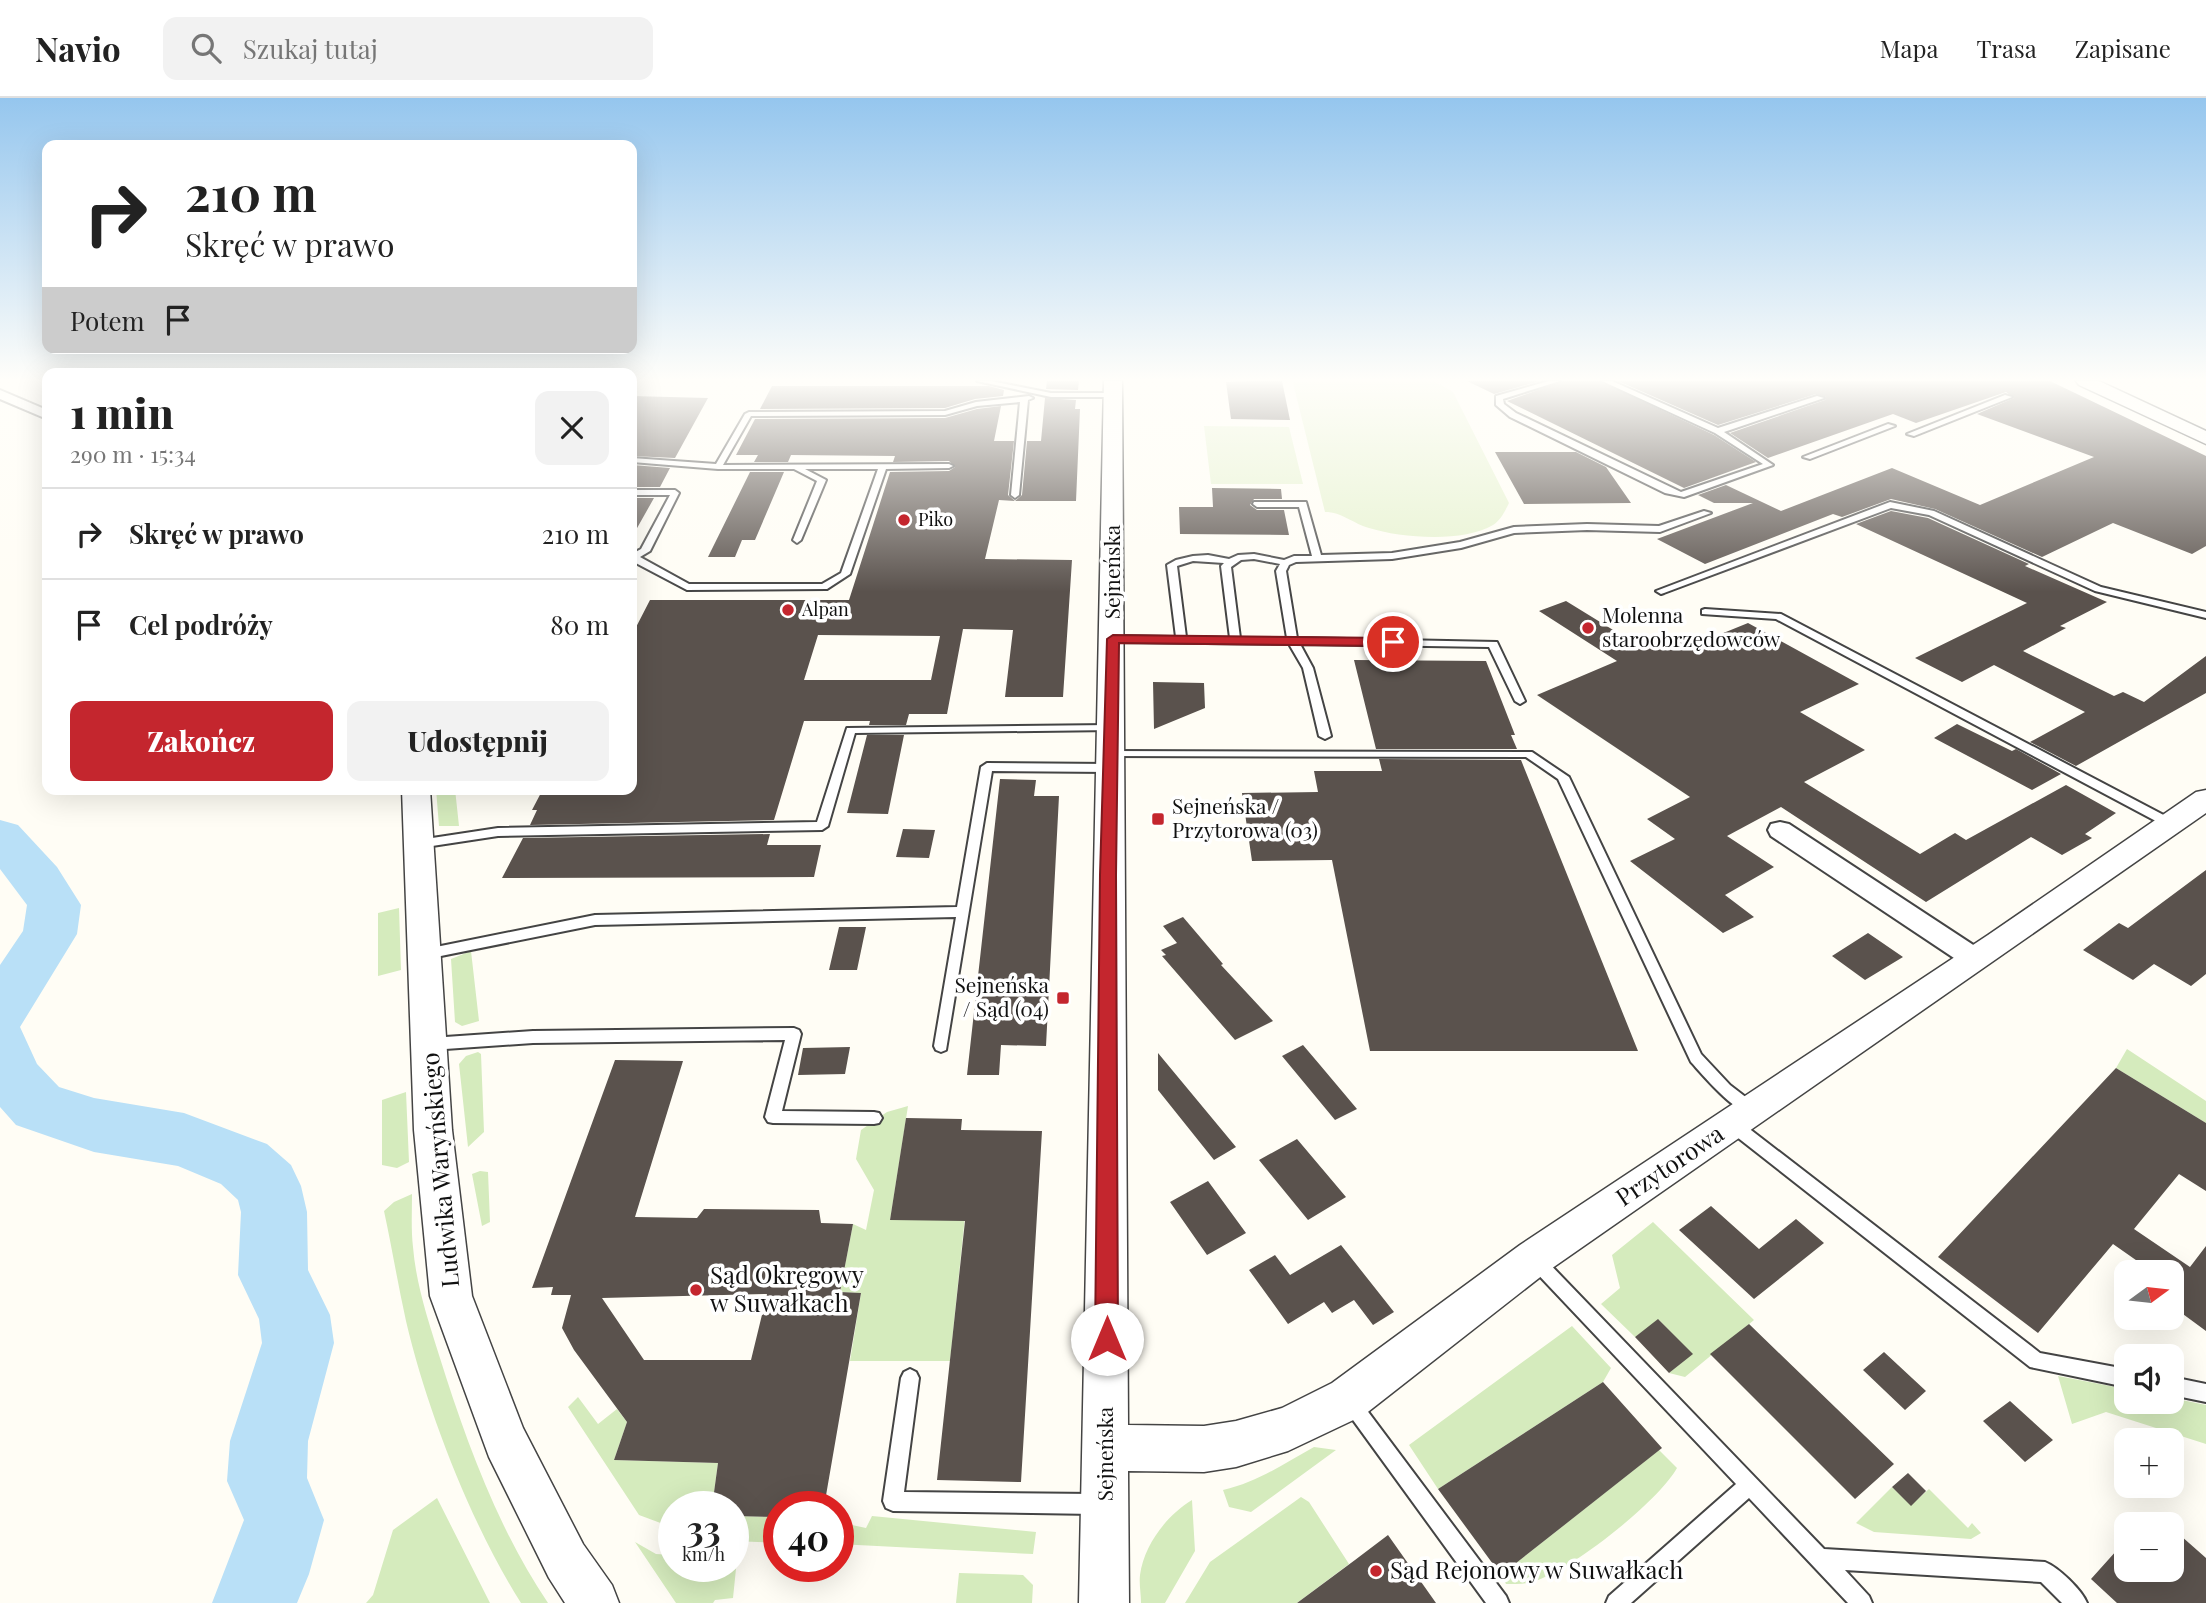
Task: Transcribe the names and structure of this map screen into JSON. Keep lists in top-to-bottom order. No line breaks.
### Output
{"streets":{"street":["Sejneńska","Przytorowa","Ludwika Waryńskiego"]},"crossings":[["Sejneńska","Przytorowa"]],"places":{"other":["Piko","Alpan","Molenna staroobrzędowców","Sąd Okręgowy w Suwałkach","Sąd Rejonowy w Suwałkach"],"transit":["Sejneńska / Przytorowa (03)","Sejneńska / Sąd (04)"]},"north":"right","page":{"header":"Navio","search":"Szukaj tutaj","nav":["Mapa","Trasa","Zapisane"],"turn":["210 m","Skręć w prawo"],"then":"Potem","heading":["1 min","290 m · 15:34"],"list":[{"name":"Skręć w prawo","value":"210 m"},{"name":"Cel podróży","value":"80 m"}],"buttons":["Zakończ","Udostępnij"],"map_buttons":["+","−"],"speed":"33 km/h","limit":"40"}}
